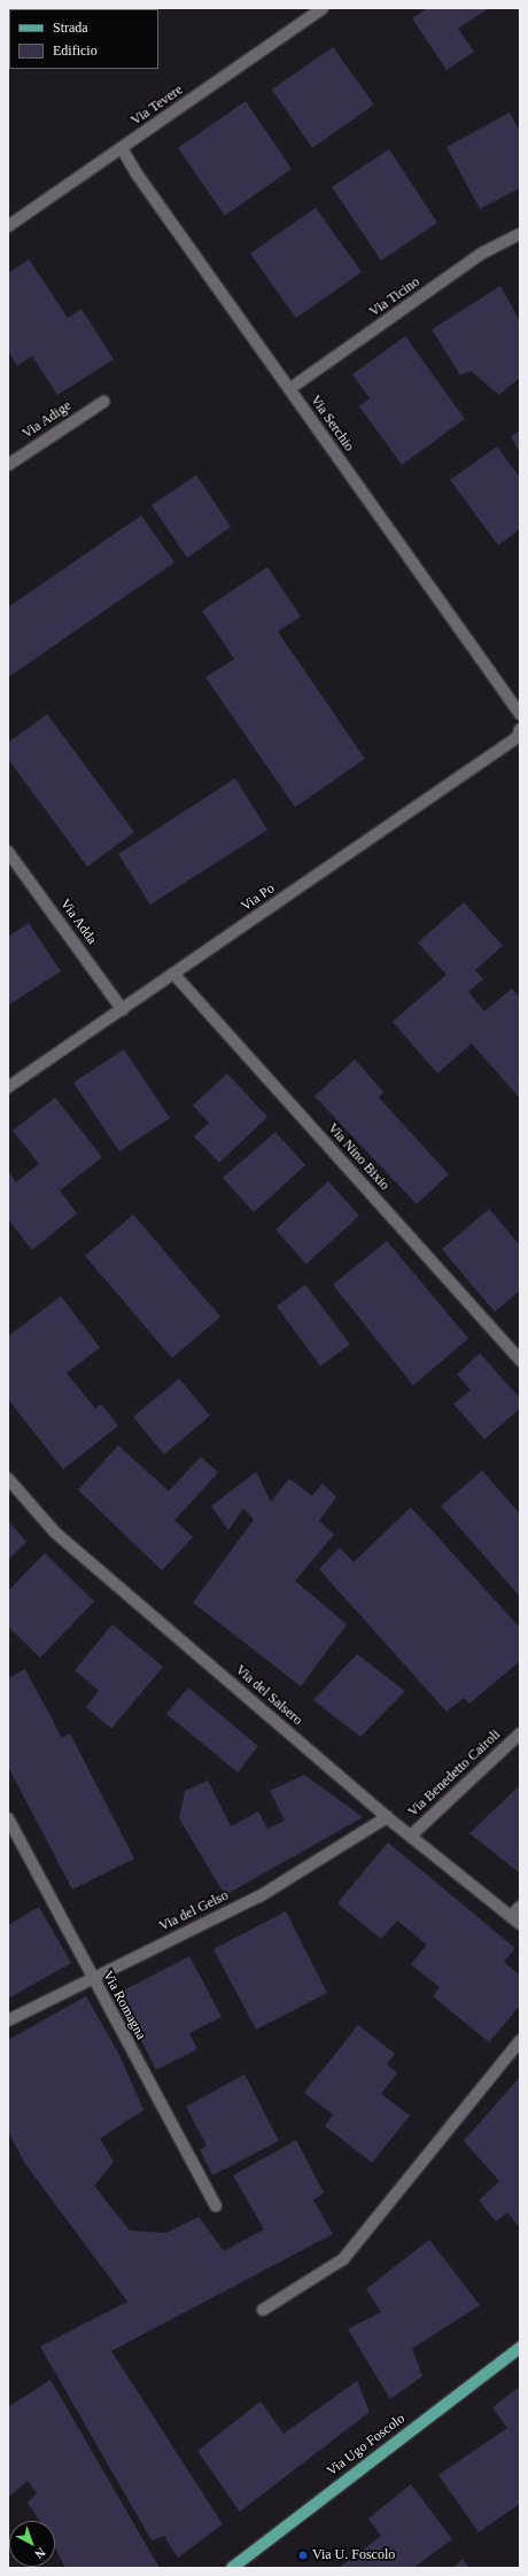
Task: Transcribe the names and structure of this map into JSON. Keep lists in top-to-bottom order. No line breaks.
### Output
{"streets":{"main road":["Via Ugo Foscolo"],"street":["Via Tevere","Via Ticino","Via Adige","Via Serchio","Via Po","Via Adda","Via Nino Bixio","Via del Salsero","Via Benedetto Cairoli","Via del Gelso","Via Romagna"]},"crossings":[["Via Tevere","Via Serchio"],["Via Ticino","Via Serchio"],["Via Po","Via Adda"],["Via Po","Via Nino Bixio"],["Via del Salsero","Via Benedetto Cairoli"],["Via del Salsero","Via del Gelso"],["Via del Gelso","Via Romagna"]],"places":["Via U. Foscolo"],"legend":["Strada","Edificio"],"north":"bottom right"}
